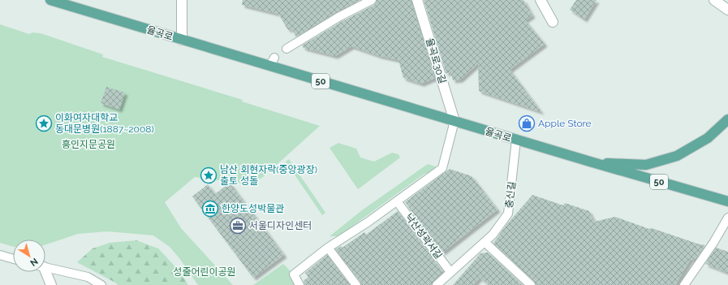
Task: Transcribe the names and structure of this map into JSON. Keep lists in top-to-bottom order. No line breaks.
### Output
{"streets":{"main road":["율곡로","50"],"street":["율곡로30길"],"lane":["충신길","낙산성곽서길"]},"crossings":[["율곡로","율곡로30길"],["율곡로","충신길"],["충신길","낙산성곽서길"]],"parks":["흥인지문공원","성줄어린이공원"],"places":{"place":["이화여자대학교 동대문병원(1887~2008)","남산 회현자락(중앙광장) 출토 성돌"],"shop":["Apple Store"],"museum":["한양도성박물관"],"office":["서울디자인센터"]},"north":"bottom right"}
